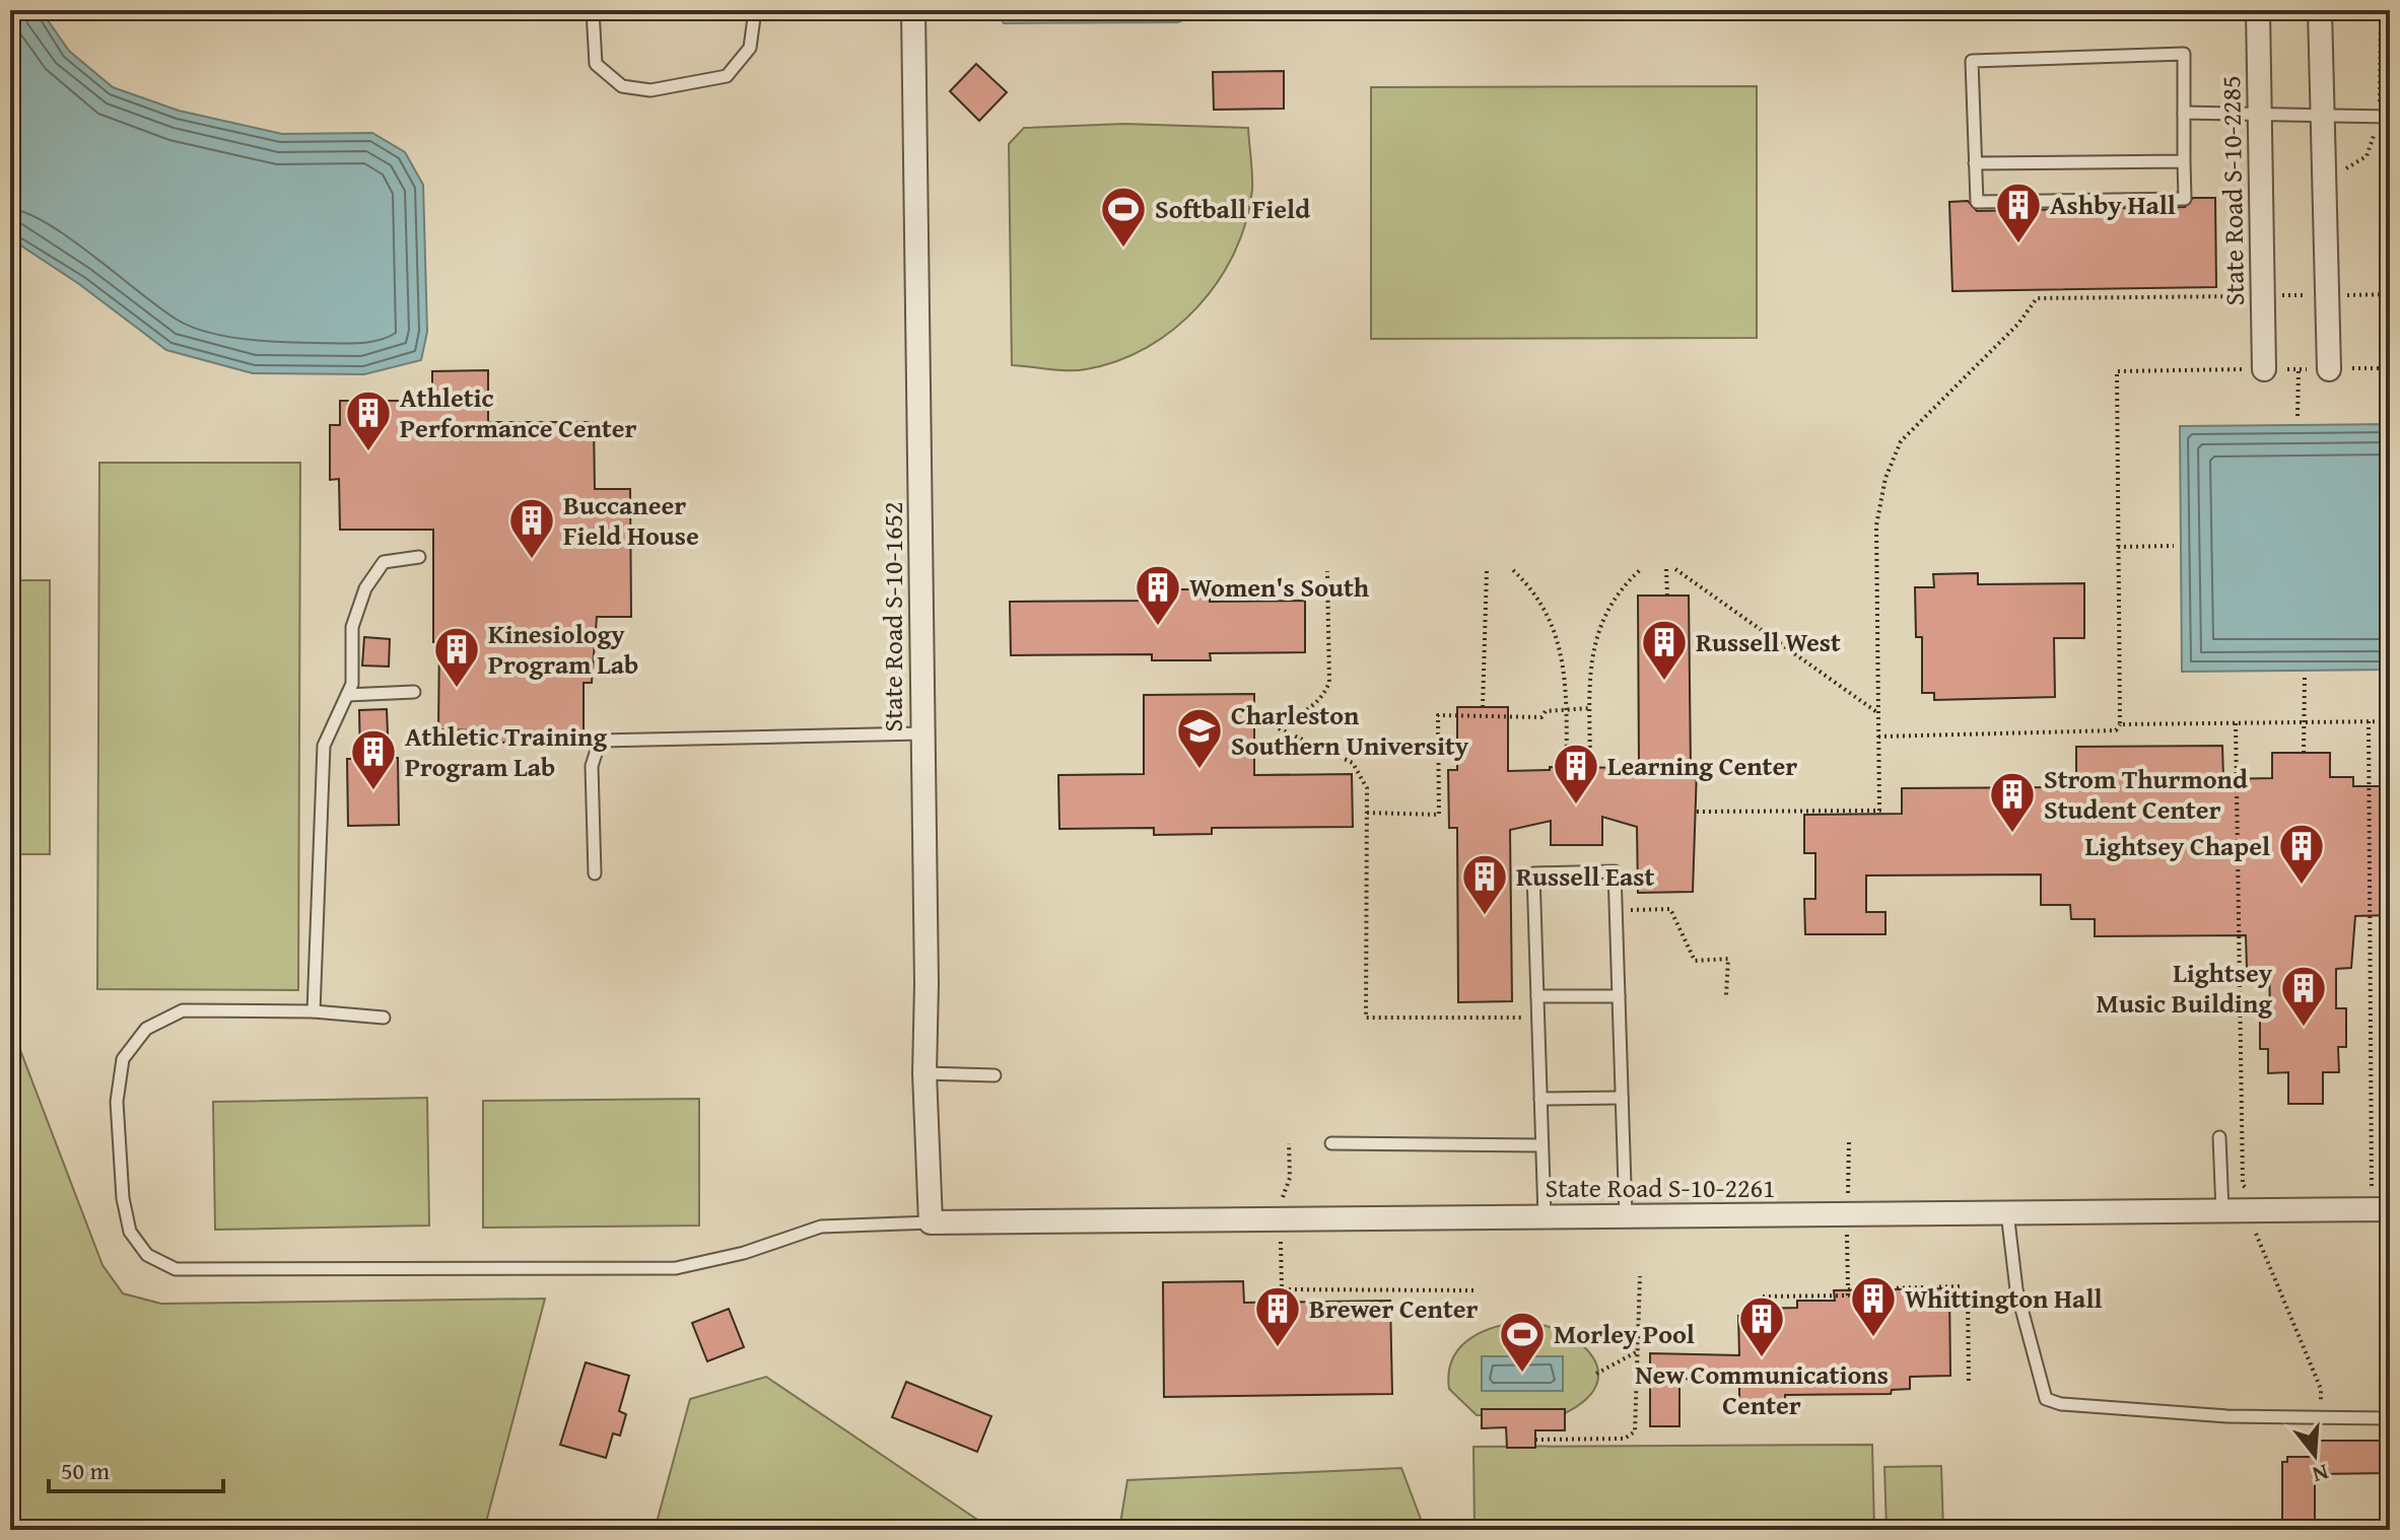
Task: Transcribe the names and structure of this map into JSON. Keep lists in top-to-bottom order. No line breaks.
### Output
{"streets":{"street":["State Road S-10-2285","State Road S-10-1652","State Road S-10-2261"]},"crossings":[["State Road S-10-1652","State Road S-10-2261"]],"places":{"building":["Ashby Hall","Athletic Performance Center","Buccaneer Field House","Women's South","Russell West","Kinesiology Program Lab","Athletic Training Program Lab","Learning Center","Strom Thurmond Student Center","Lightsey Chapel","Russell East","Lightsey Music Building","Whittington Hall","Brewer Center","New Communications Center"],"sports":["Softball Field","Morley Pool"],"school or university":["Charleston Southern University"]},"scale_bar":"50 m","north":"bottom"}
